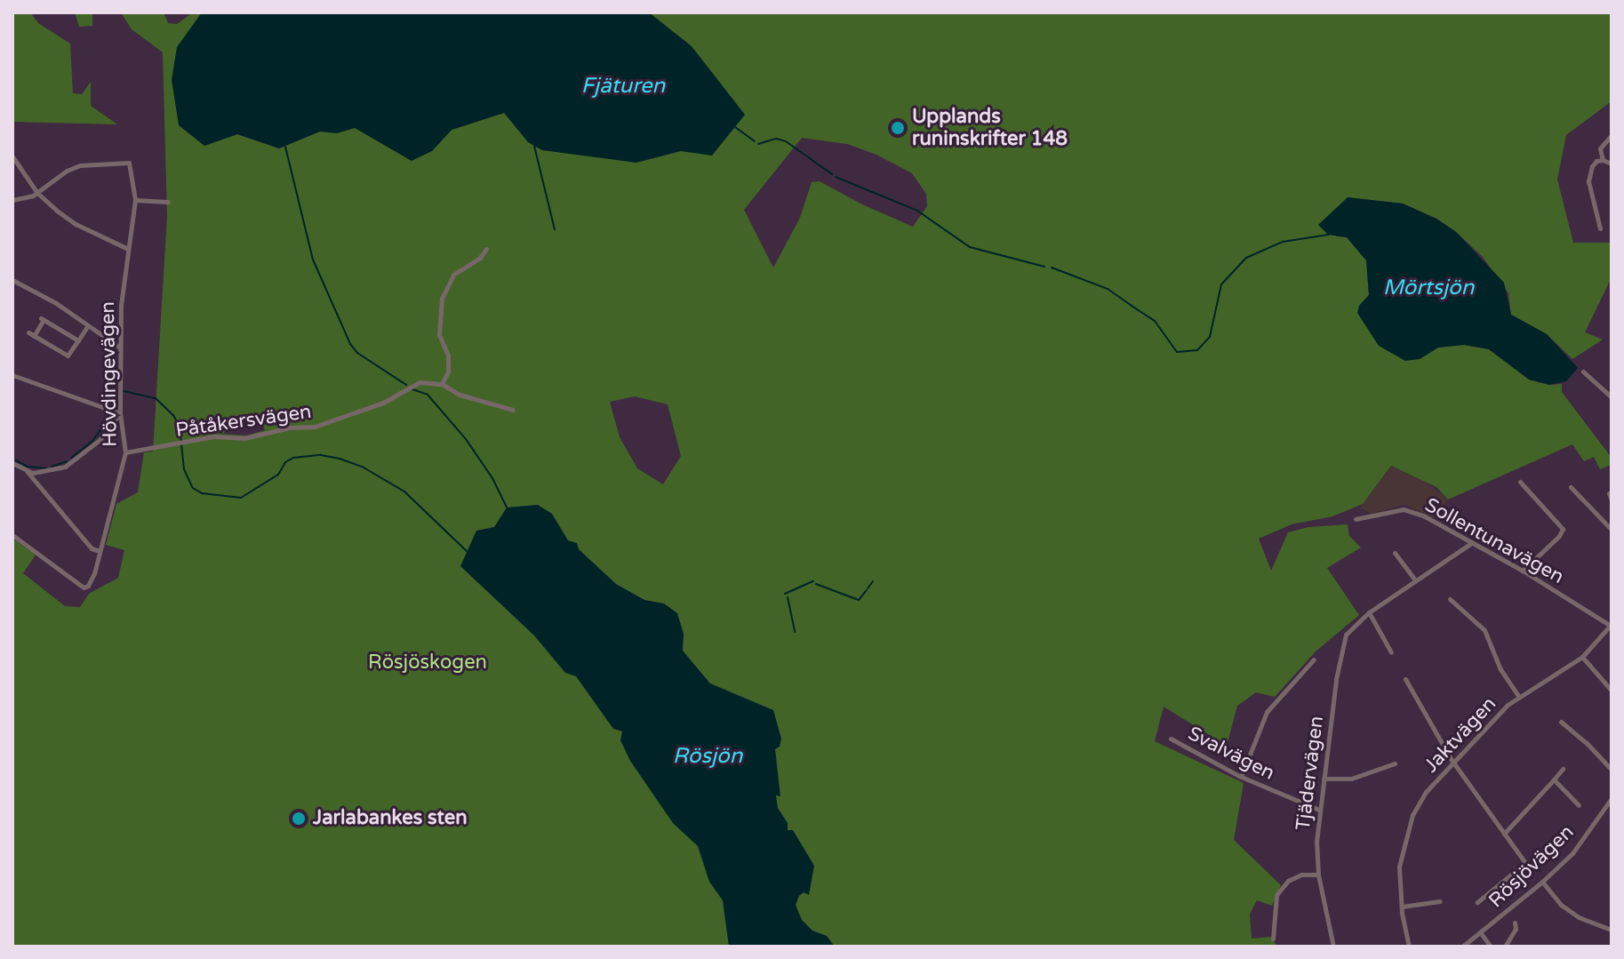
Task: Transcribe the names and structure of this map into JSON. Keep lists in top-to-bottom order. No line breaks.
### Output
{"streets":{"street":["Hövdingevägen","Påtåkersvägen","Sollentunavägen","Jaktvägen","Svalvägen","Tjädervägen","Rösjövägen"]},"crossings":[["Hövdingevägen","Påtåkersvägen"],["Sollentunavägen","Jaktvägen"],["Sollentunavägen","Tjädervägen"],["Svalvägen","Tjädervägen"]],"water":["Fjäturen","Mörtsjön","Rösjön"],"parks":["Rösjöskogen"],"places":["Upplands runinskrifter 148","Jarlabankes sten"]}
